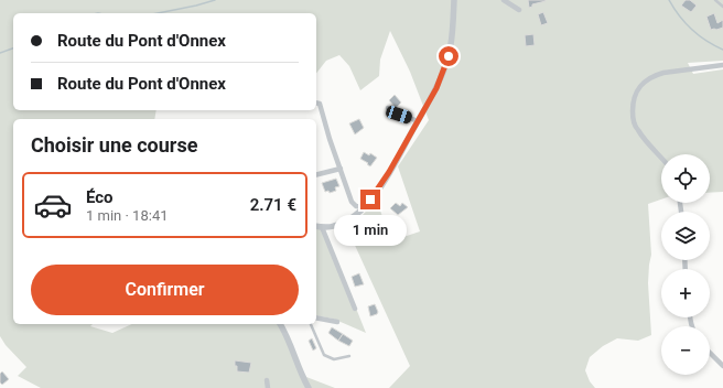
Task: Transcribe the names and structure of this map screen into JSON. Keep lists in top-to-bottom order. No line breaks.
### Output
{"page":{"banner":["Route du Pont d'Onnex","Route du Pont d'Onnex"],"heading":"Choisir une course","map_buttons":["+","−"],"list":[{"name":"Éco","note":"1 min · 18:41","value":"2.71 €"}],"bubble":"1 min","buttons":"Confirmer"}}
